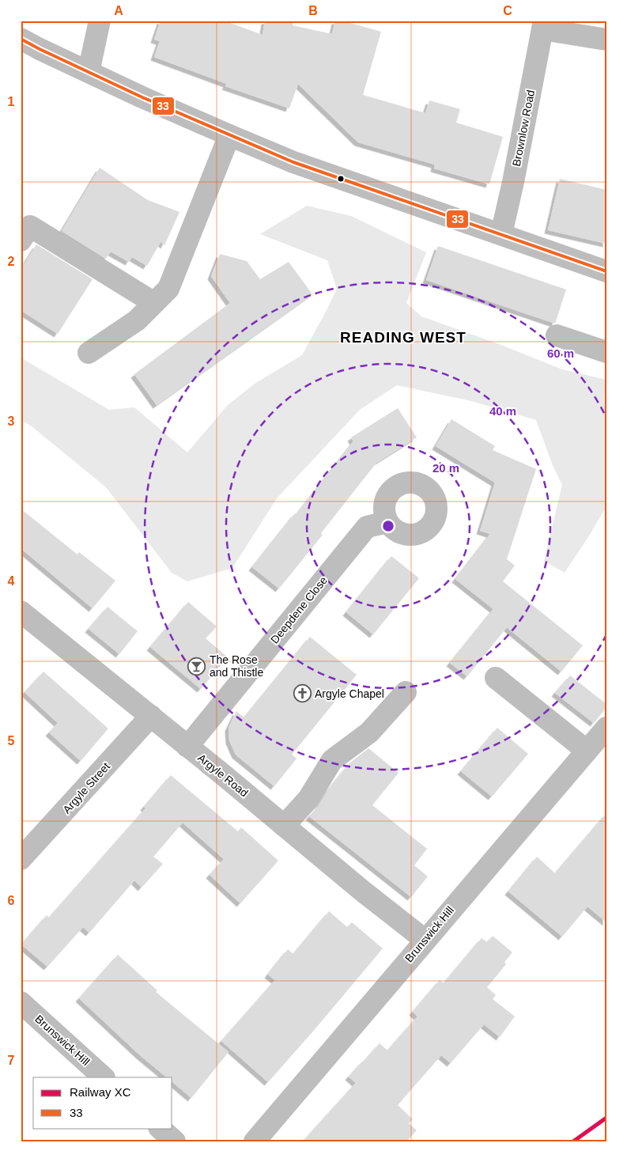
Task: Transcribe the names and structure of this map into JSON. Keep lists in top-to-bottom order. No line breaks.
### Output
{"streets":{"street":["Brownlow Road","Deepdene Close","Argyle Road","Argyle Street","Brunswick Hill"]},"crossings":[["Deepdene Close","Argyle Road"],["Argyle Road","Argyle Street"],["Argyle Road","Brunswick Hill"]],"districts":["READING WEST"],"places":{"bar":["The Rose and Thistle"],"church":["Argyle Chapel"]},"lines":["transit line 33","rail line XC"],"legend":["Railway XC","33"],"grid":{"columns":["A","B","C"],"rows":["1","2","3","4","5","6","7"]},"rings":["60 m","40 m","20 m"]}
